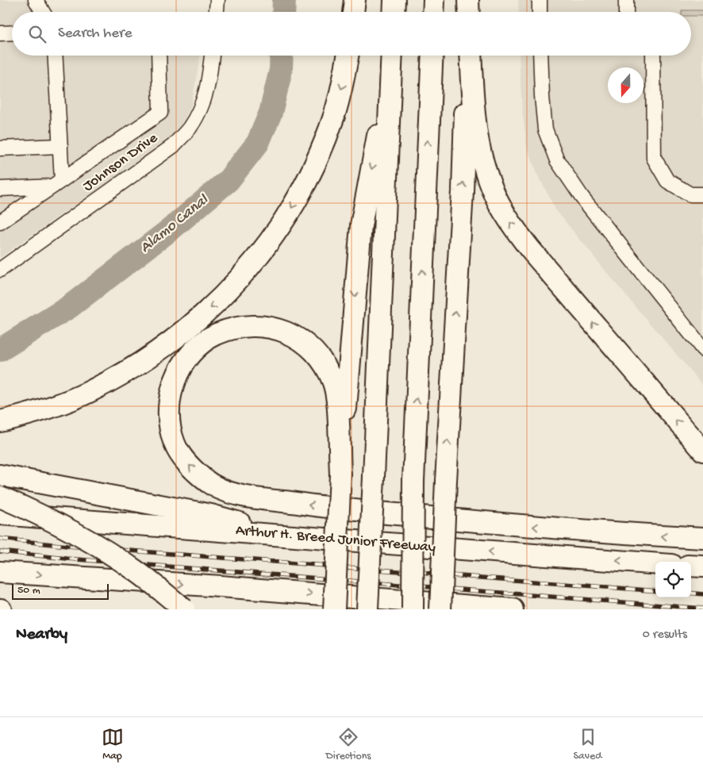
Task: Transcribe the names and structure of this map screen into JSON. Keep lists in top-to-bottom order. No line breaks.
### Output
{"streets":{"highway":["Arthur H. Breed Junior Freeway"],"street":["Johnson Drive"]},"water":["Alamo Canal"],"scale_bar":"50 m","north":"bottom","page":{"search":"Search here","scale":"50 m","heading":["Nearby","0 results"],"nav":["Map","Directions","Saved"]}}
